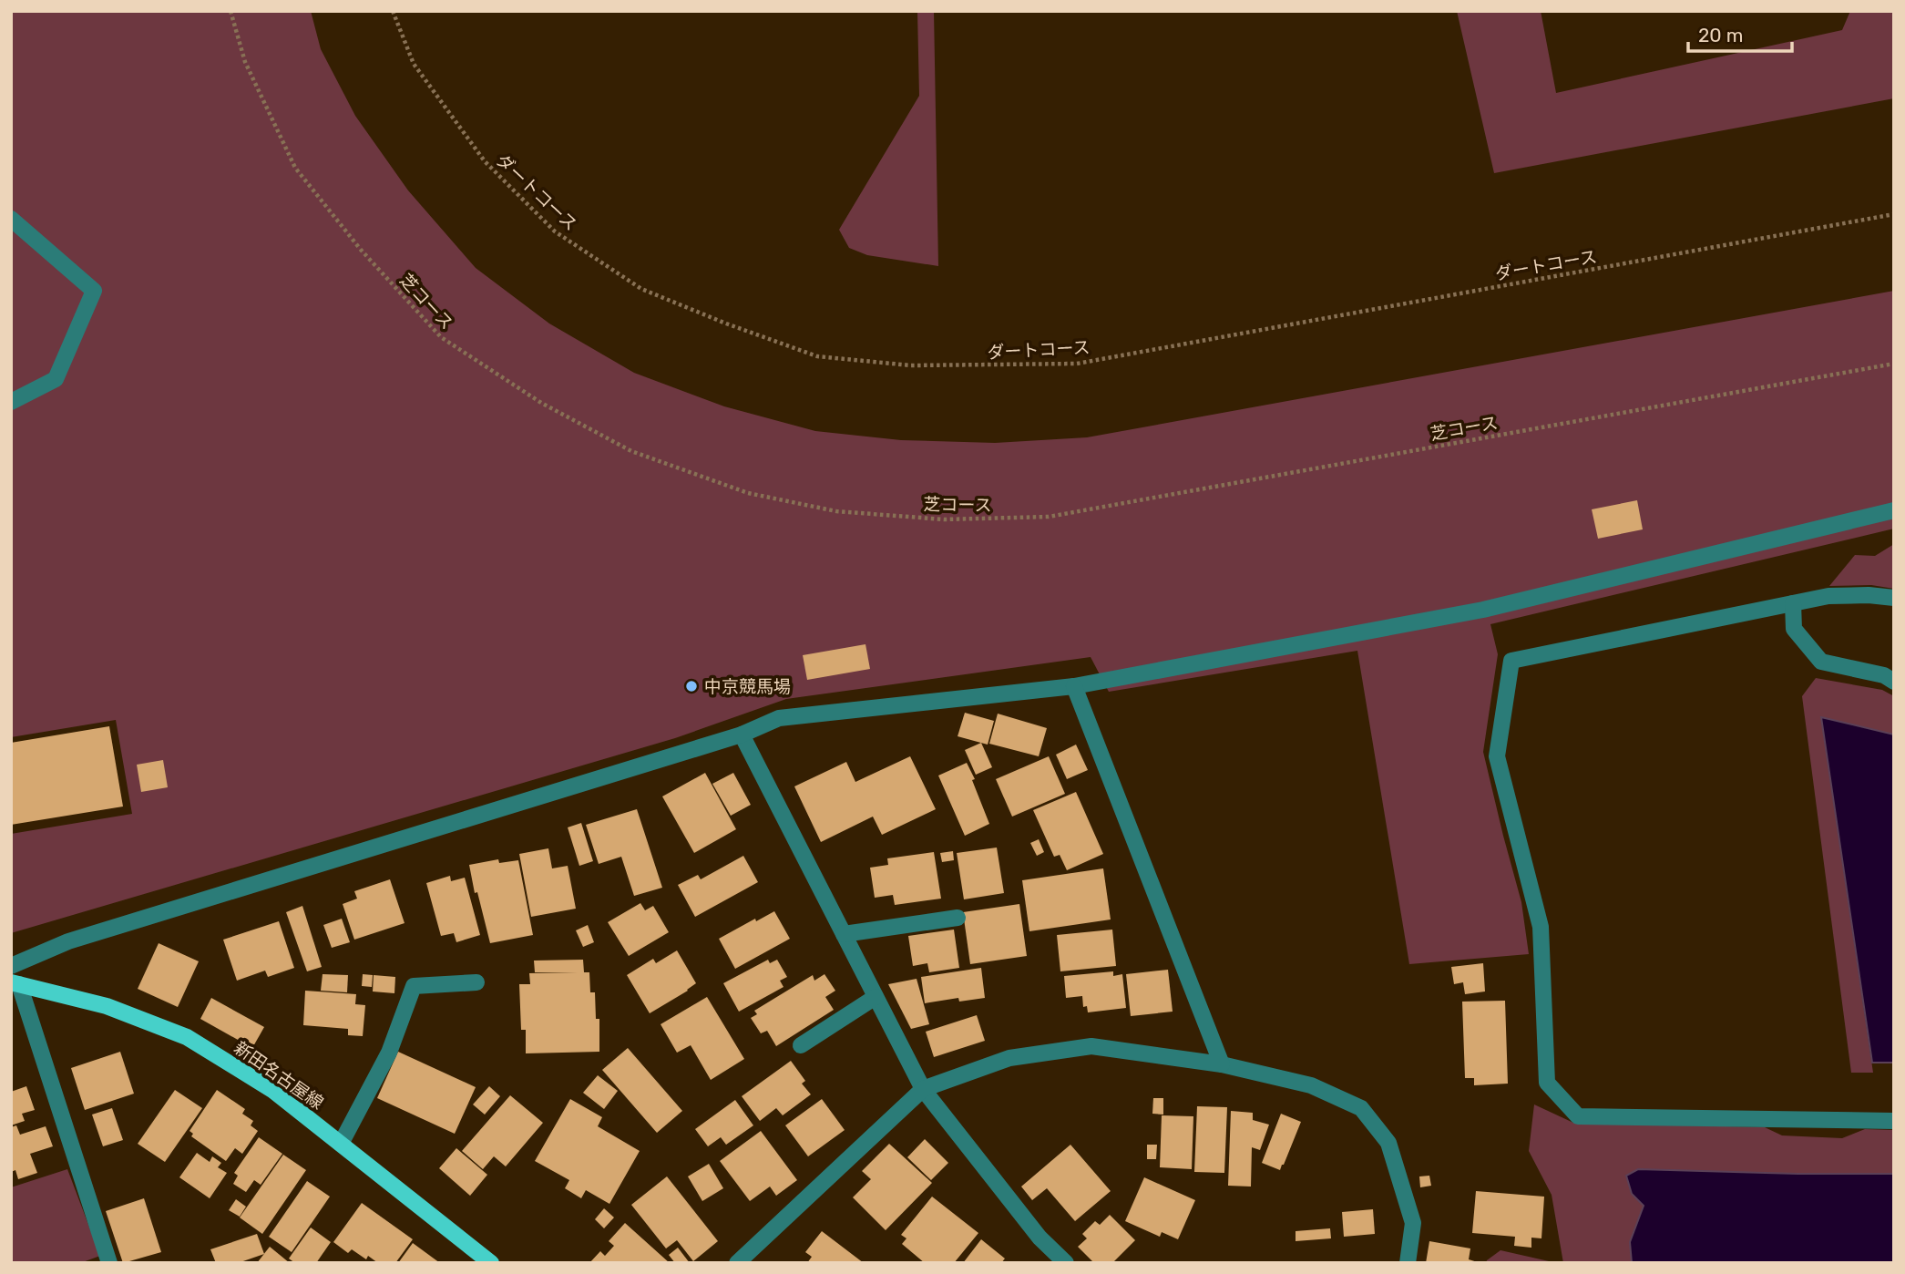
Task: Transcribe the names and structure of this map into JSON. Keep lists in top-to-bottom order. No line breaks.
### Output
{"streets":{"main road":["新田名古屋線"],"path":["ダートコース","芝コース"]},"places":["中京競馬場"],"scale_bar":"20 m"}
